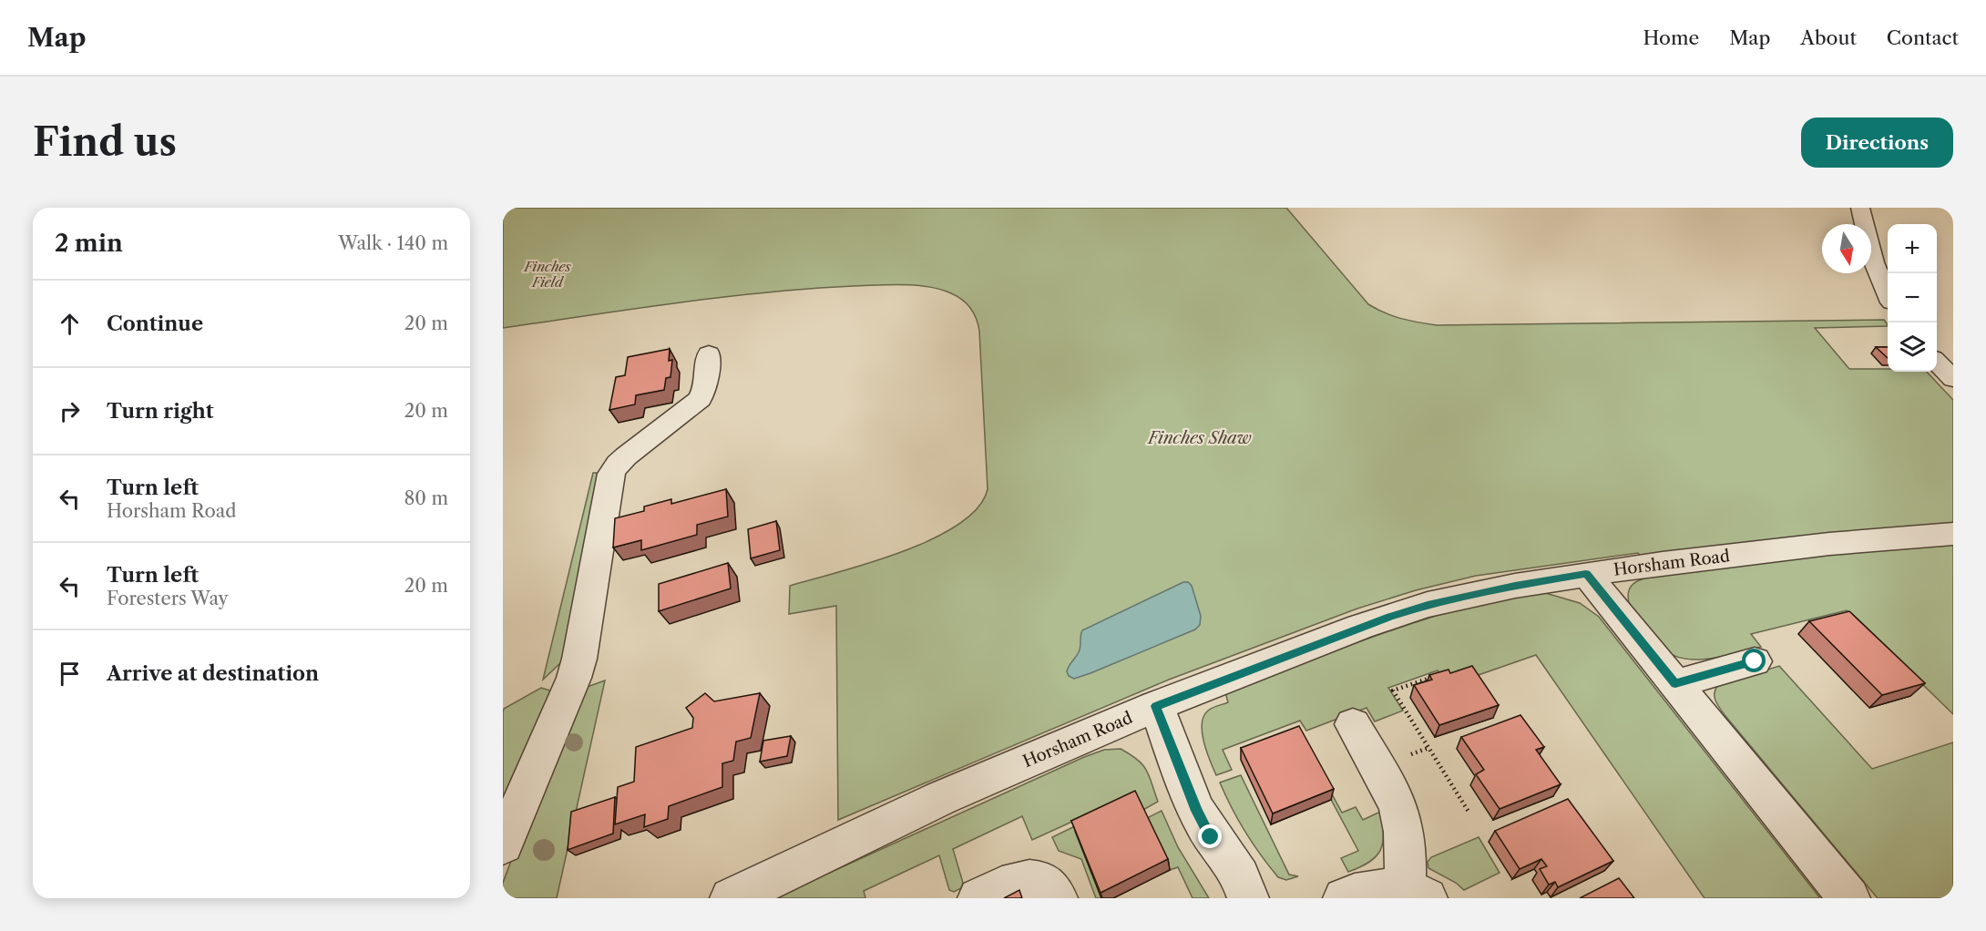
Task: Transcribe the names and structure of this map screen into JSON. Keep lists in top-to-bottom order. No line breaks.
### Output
{"streets":{"street":["Horsham Road"]},"parks":["Finches Field","Finches Shaw"],"north":"bottom","page":{"header":"Map","nav":["Home","Map","About","Contact"],"buttons":"Directions","title":"Find us","heading":["2 min","Walk · 140 m"],"map_buttons":["+","−"],"list":[["Continue","20 m"],["Turn right","20 m"],["Turn left","Horsham Road","80 m"],["Turn left","Foresters Way","20 m"],"Arrive at destination"]}}
